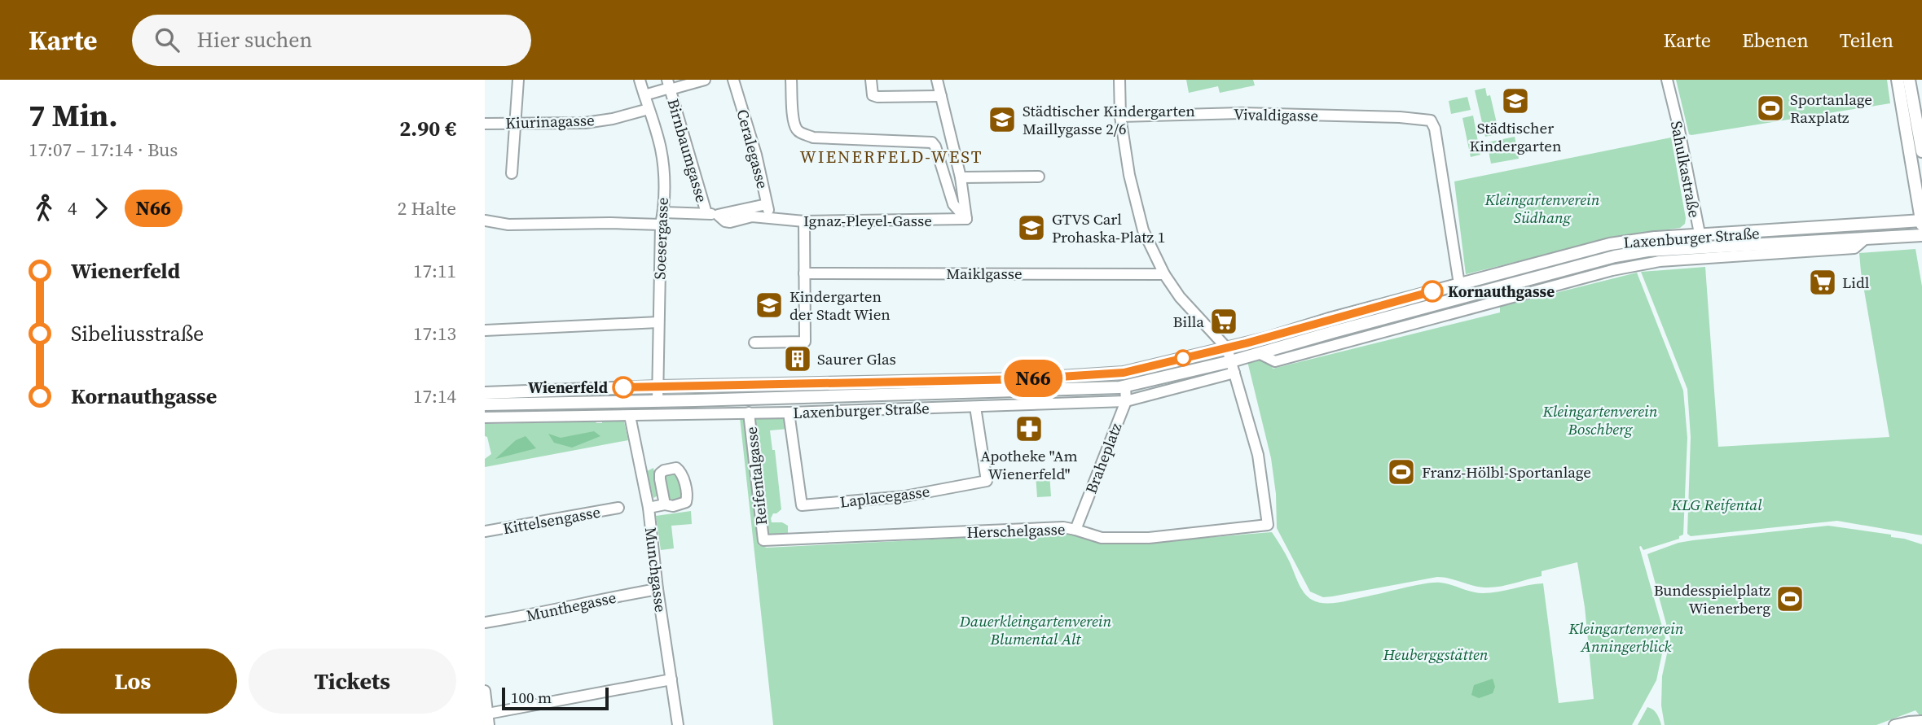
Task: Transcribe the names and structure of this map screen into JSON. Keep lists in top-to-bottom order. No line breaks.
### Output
{"streets":{"main road":["Laxenburger Straße"],"street":["Vivaldigasse","Kiurinagasse","Ceralegasse","Birnbaumgasse","Sahulkastraße","Ignaz-Pleyel-Gasse","Soesergasse","Maiklgasse","Braheplatz","Reifentalgasse","Laplacegasse","Kittelsengasse","Herschelgasse","Munchgasse","Munthegasse"]},"crossings":[["Vivaldigasse","Laxenburger Straße"],["Kiurinagasse","Soesergasse"],["Ceralegasse","Ignaz-Pleyel-Gasse"],["Birnbaumgasse","Soesergasse"],["Sahulkastraße","Laxenburger Straße"],["Laxenburger Straße","Soesergasse"],["Laxenburger Straße","Braheplatz"],["Laxenburger Straße","Reifentalgasse"],["Laxenburger Straße","Laplacegasse"],["Laxenburger Straße","Herschelgasse"],["Laxenburger Straße","Munchgasse"],["Braheplatz","Herschelgasse"],["Reifentalgasse","Herschelgasse"],["Munchgasse","Munthegasse"]],"districts":["WIENERFELD-WEST"],"parks":["Kleingartenverein Südhang","Kleingartenverein Boschberg","KLG Reifental","Dauerkleingartenverein Blumental Alt","Kleingartenverein Anningerblick","Heuberggstätten"],"places":{"school or university":["Städtischer Kindergarten","Städtischer Kindergarten Maillygasse 2/6","GTVS Carl Prohaska-Platz 1","Kindergarten der Stadt Wien"],"sports":["Sportanlage Raxplatz","Franz-Hölbl-Sportanlage","Bundesspielplatz Wienerberg"],"supermarket":["Lidl","Billa"],"other":["Kornauthgasse","Wienerfeld"],"building":["Saurer Glas"],"pharmacy":["Apotheke \"Am Wienerfeld\""]},"lines":["bus line N66"],"scale_bar":"100 m","page":{"header":"Karte","search":"Hier suchen","nav":["Karte","Ebenen","Teilen"],"heading":["7 Min.","17:07 – 17:14 · Bus","2.90 €"],"on_map":"N66","legs":["4","N66","2 Halte"],"list":[{"name":"Wienerfeld","value":"17:11"},{"name":"Sibeliusstraße","value":"17:13"},{"name":"Kornauthgasse","value":"17:14"}],"buttons":["Los","Tickets"],"scale":"100 m"}}
